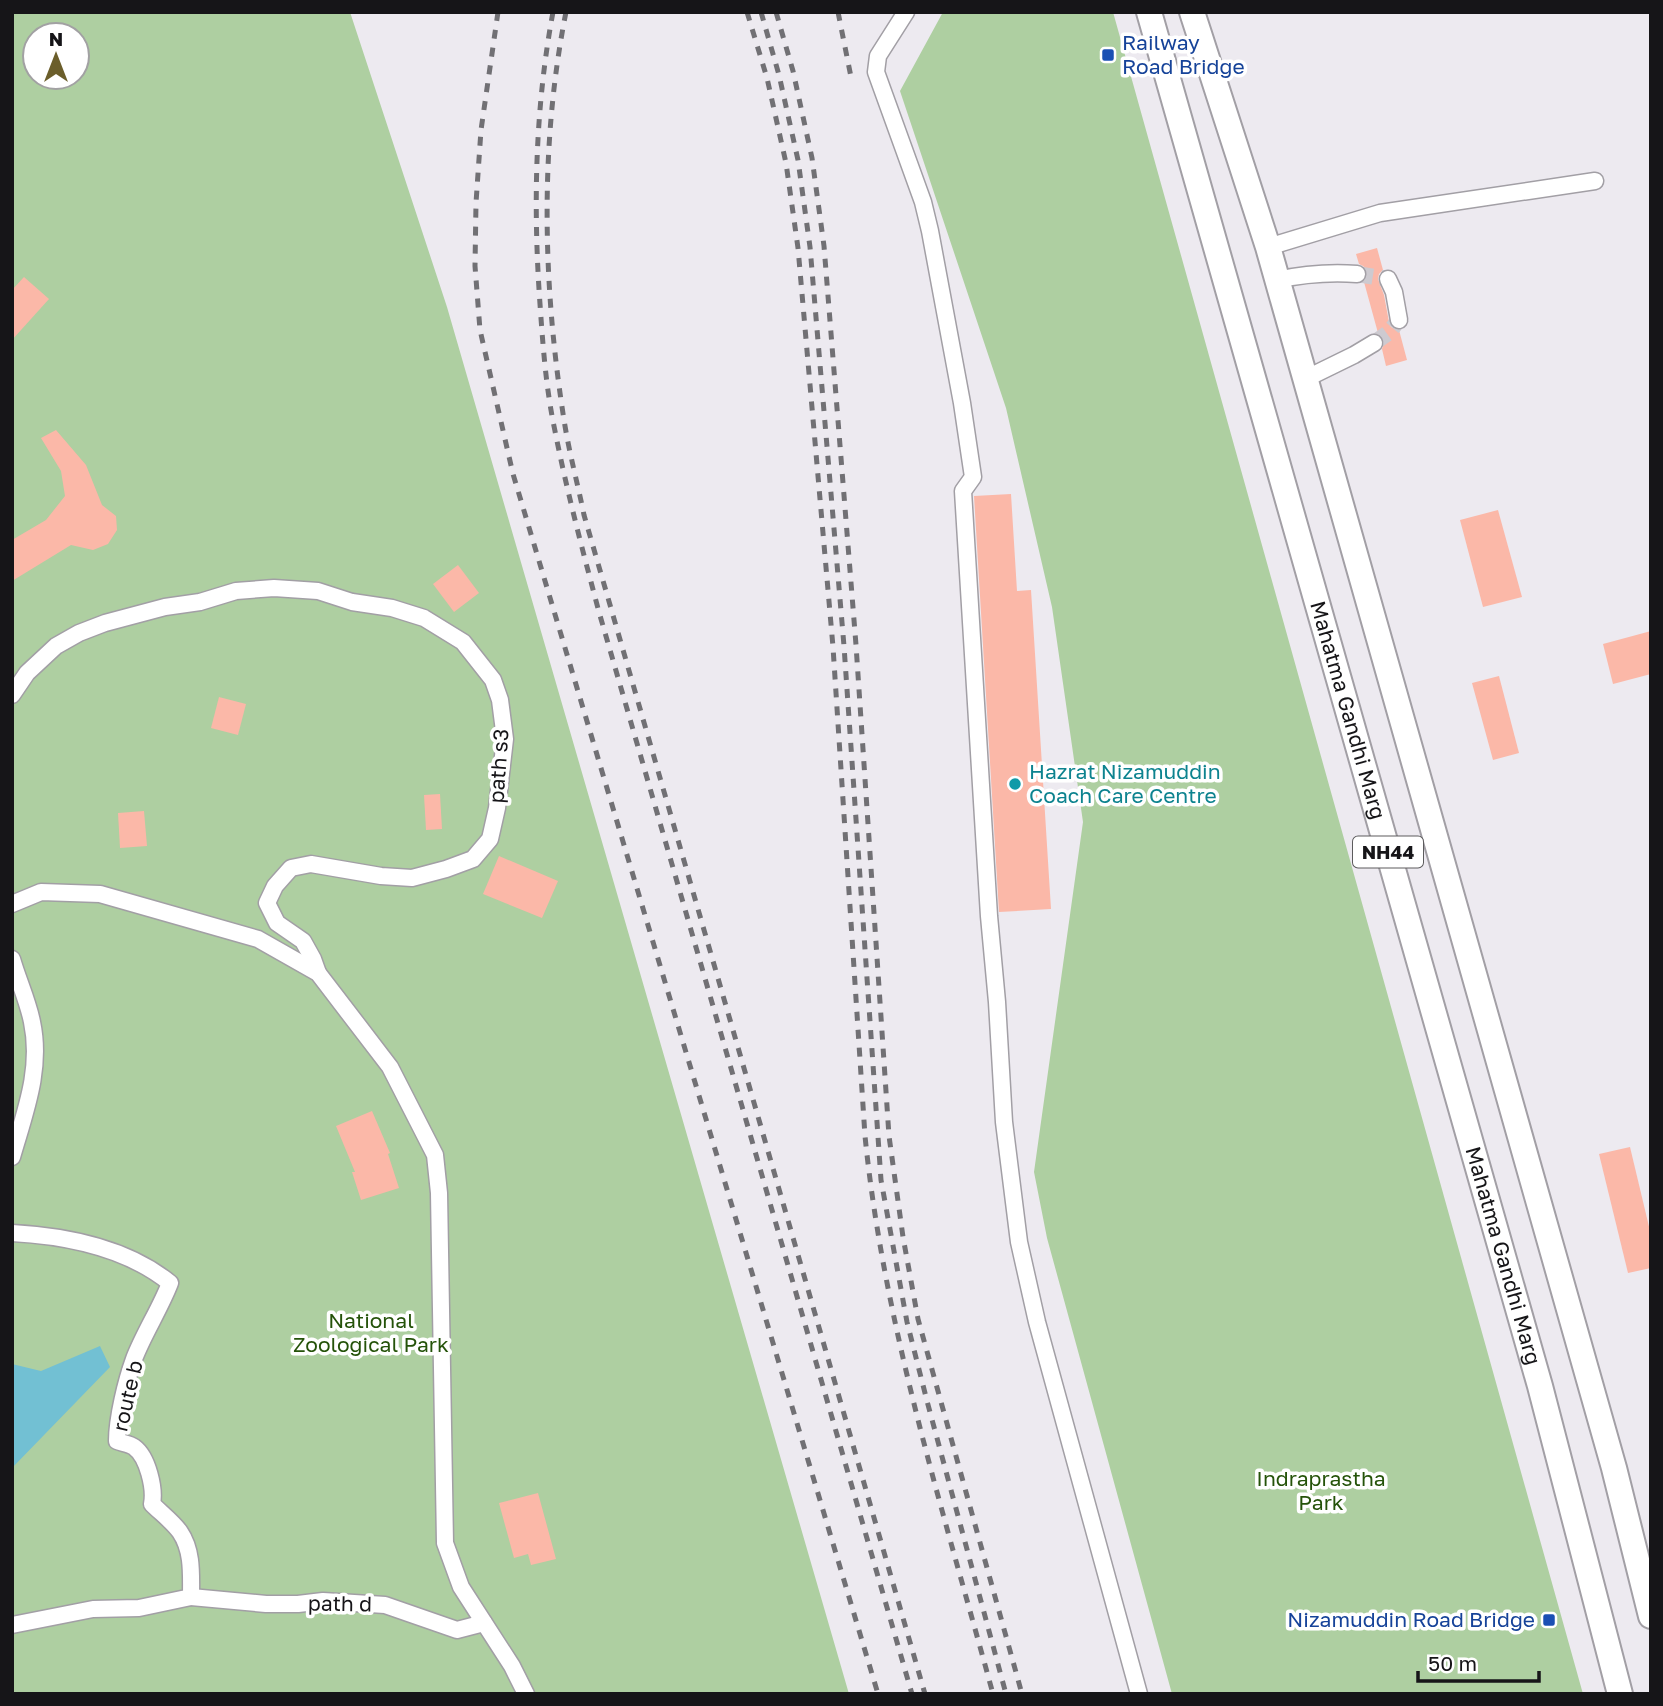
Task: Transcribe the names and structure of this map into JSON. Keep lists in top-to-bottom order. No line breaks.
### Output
{"streets":{"highway":["Mahatma Gandhi Marg","NH44"],"street":["path s3","route b","path d"]},"crossings":[["route b","path d"]],"parks":["National Zoological Park","Indraprastha Park"],"places":{"transit":["Railway Road Bridge","Nizamuddin Road Bridge"],"other":["Hazrat Nizamuddin Coach Care Centre"]},"scale_bar":"50 m","north":"top"}
